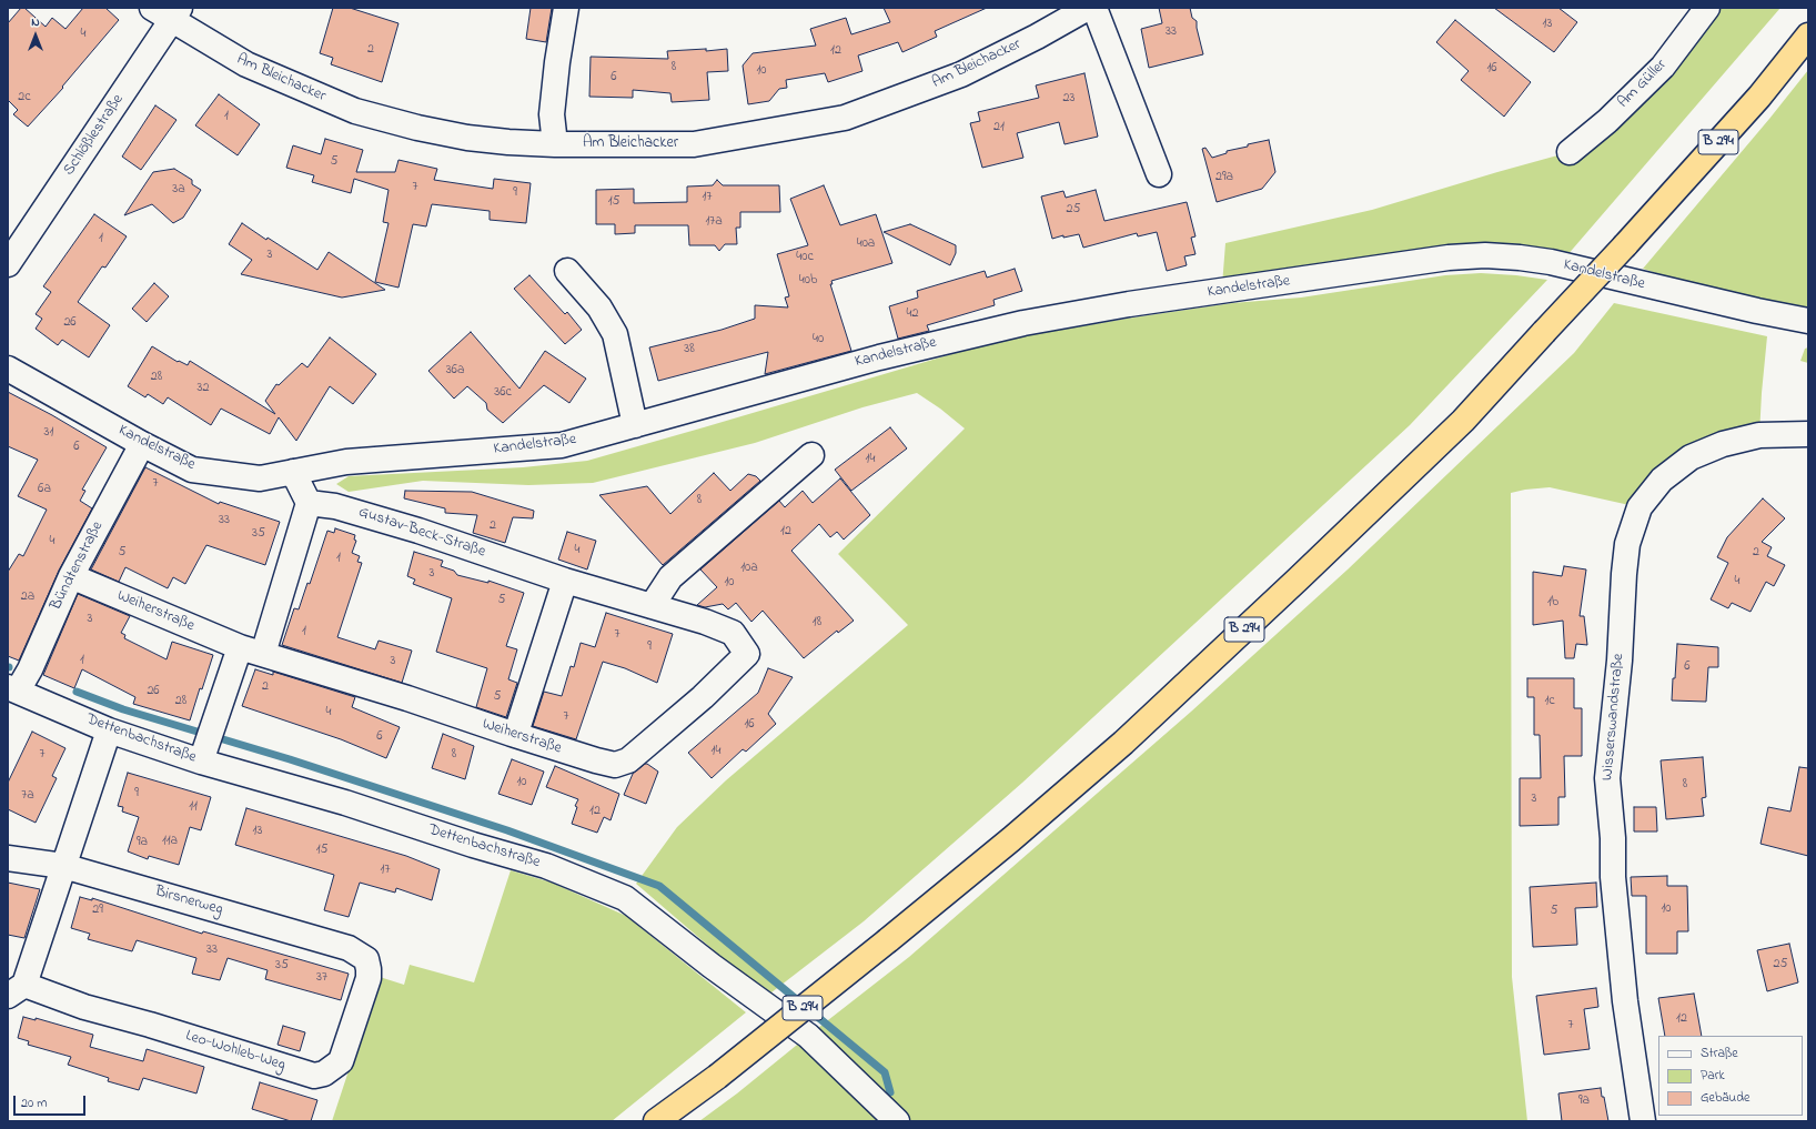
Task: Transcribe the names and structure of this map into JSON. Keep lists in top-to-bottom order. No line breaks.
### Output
{"streets":{"highway":["B 294"],"street":["Am Bleichacker","Am Güller","Schlößlestraße","Kandelstraße","Gustav-Beck-Straße","Bündtenstraße","Weiherstraße","Wisserswandstraße","Dettenbachstraße","Birsnerweg","Leo-Wohleb-Weg"]},"crossings":[["Am Bleichacker","Schlößlestraße"],["Kandelstraße","Bündtenstraße"],["Gustav-Beck-Straße","Weiherstraße"],["Bündtenstraße","Weiherstraße"],["Bündtenstraße","Dettenbachstraße"],["Dettenbachstraße","Leo-Wohleb-Weg"],["Birsnerweg","Leo-Wohleb-Weg"]],"house_numbers":["13","33","4","2","12","8","16","10","6","2c","23","1","21","5","29a","7","3a","9","17","15","25","17a","1","40a","3","40c","40b","42","26","40","38","36a","28","32","36c","31","6","14","7","6a","8","33","2","12","35","4","4","5","2","1","10a","3","4","10","2a","5","1b","3","18","1","7","9","1","3","6","2","26","5","28","1c","4","7","16","6","14","7","8","10","8","9","7a","3","11","12","13","11a","9a","15","17","10","29","5","33","25","35","37","12","7","9a"],"legend":["Straße","Park","Gebäude"],"scale_bar":"20 m","north":"top"}
